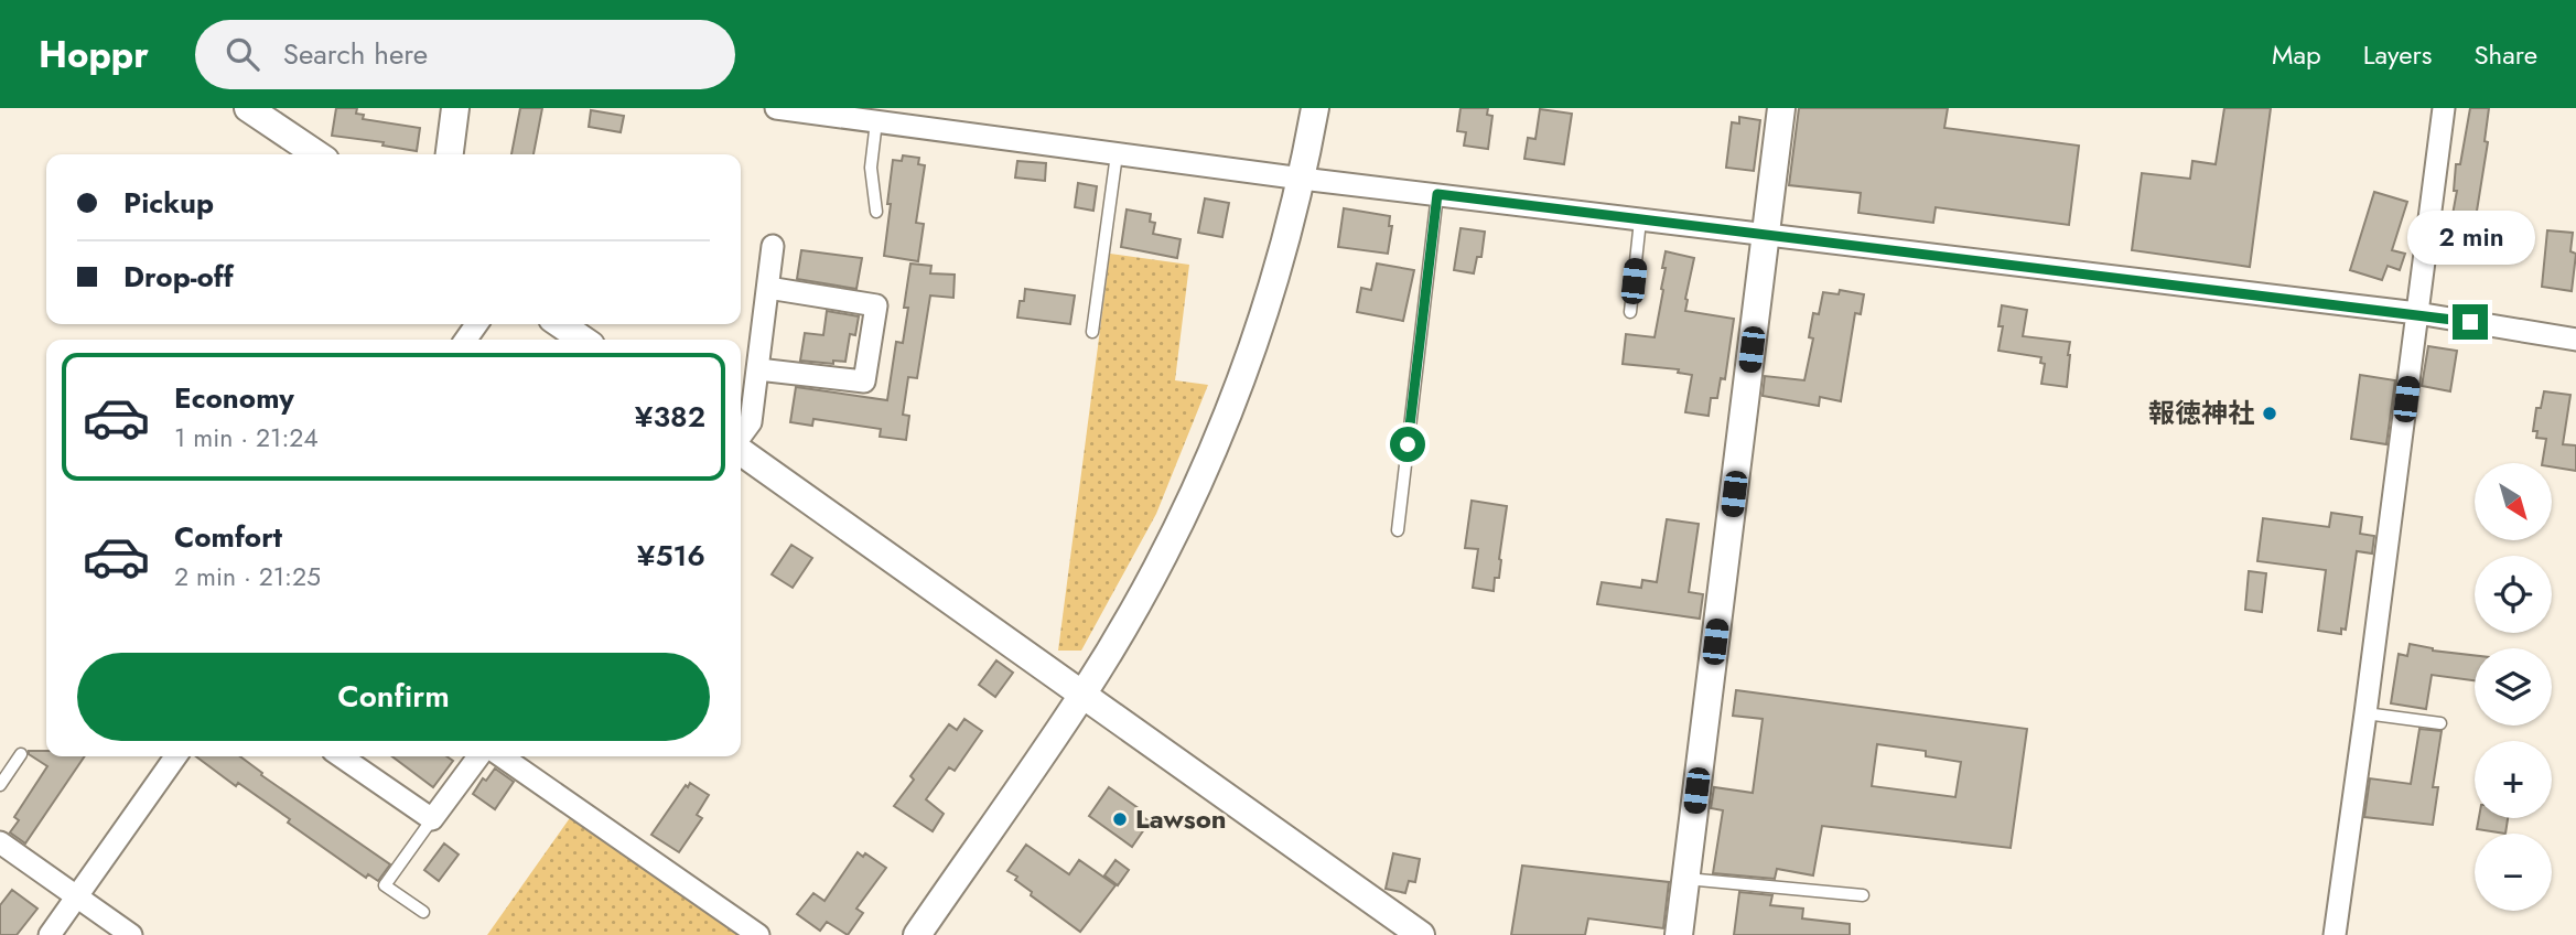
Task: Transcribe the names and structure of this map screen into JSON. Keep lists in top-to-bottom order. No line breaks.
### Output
{"places":["報徳神社","Lawson"],"north":"bottom right","page":{"header":"Hoppr","search":"Search here","nav":["Map","Layers","Share"],"banner":["Pickup","Drop-off"],"bubble":"2 min","list":[{"name":"Economy","note":"1 min · 21:24","value":"¥382"},{"name":"Comfort","note":"2 min · 21:25","value":"¥516"}],"map_buttons":["+","−"],"buttons":"Confirm"}}
